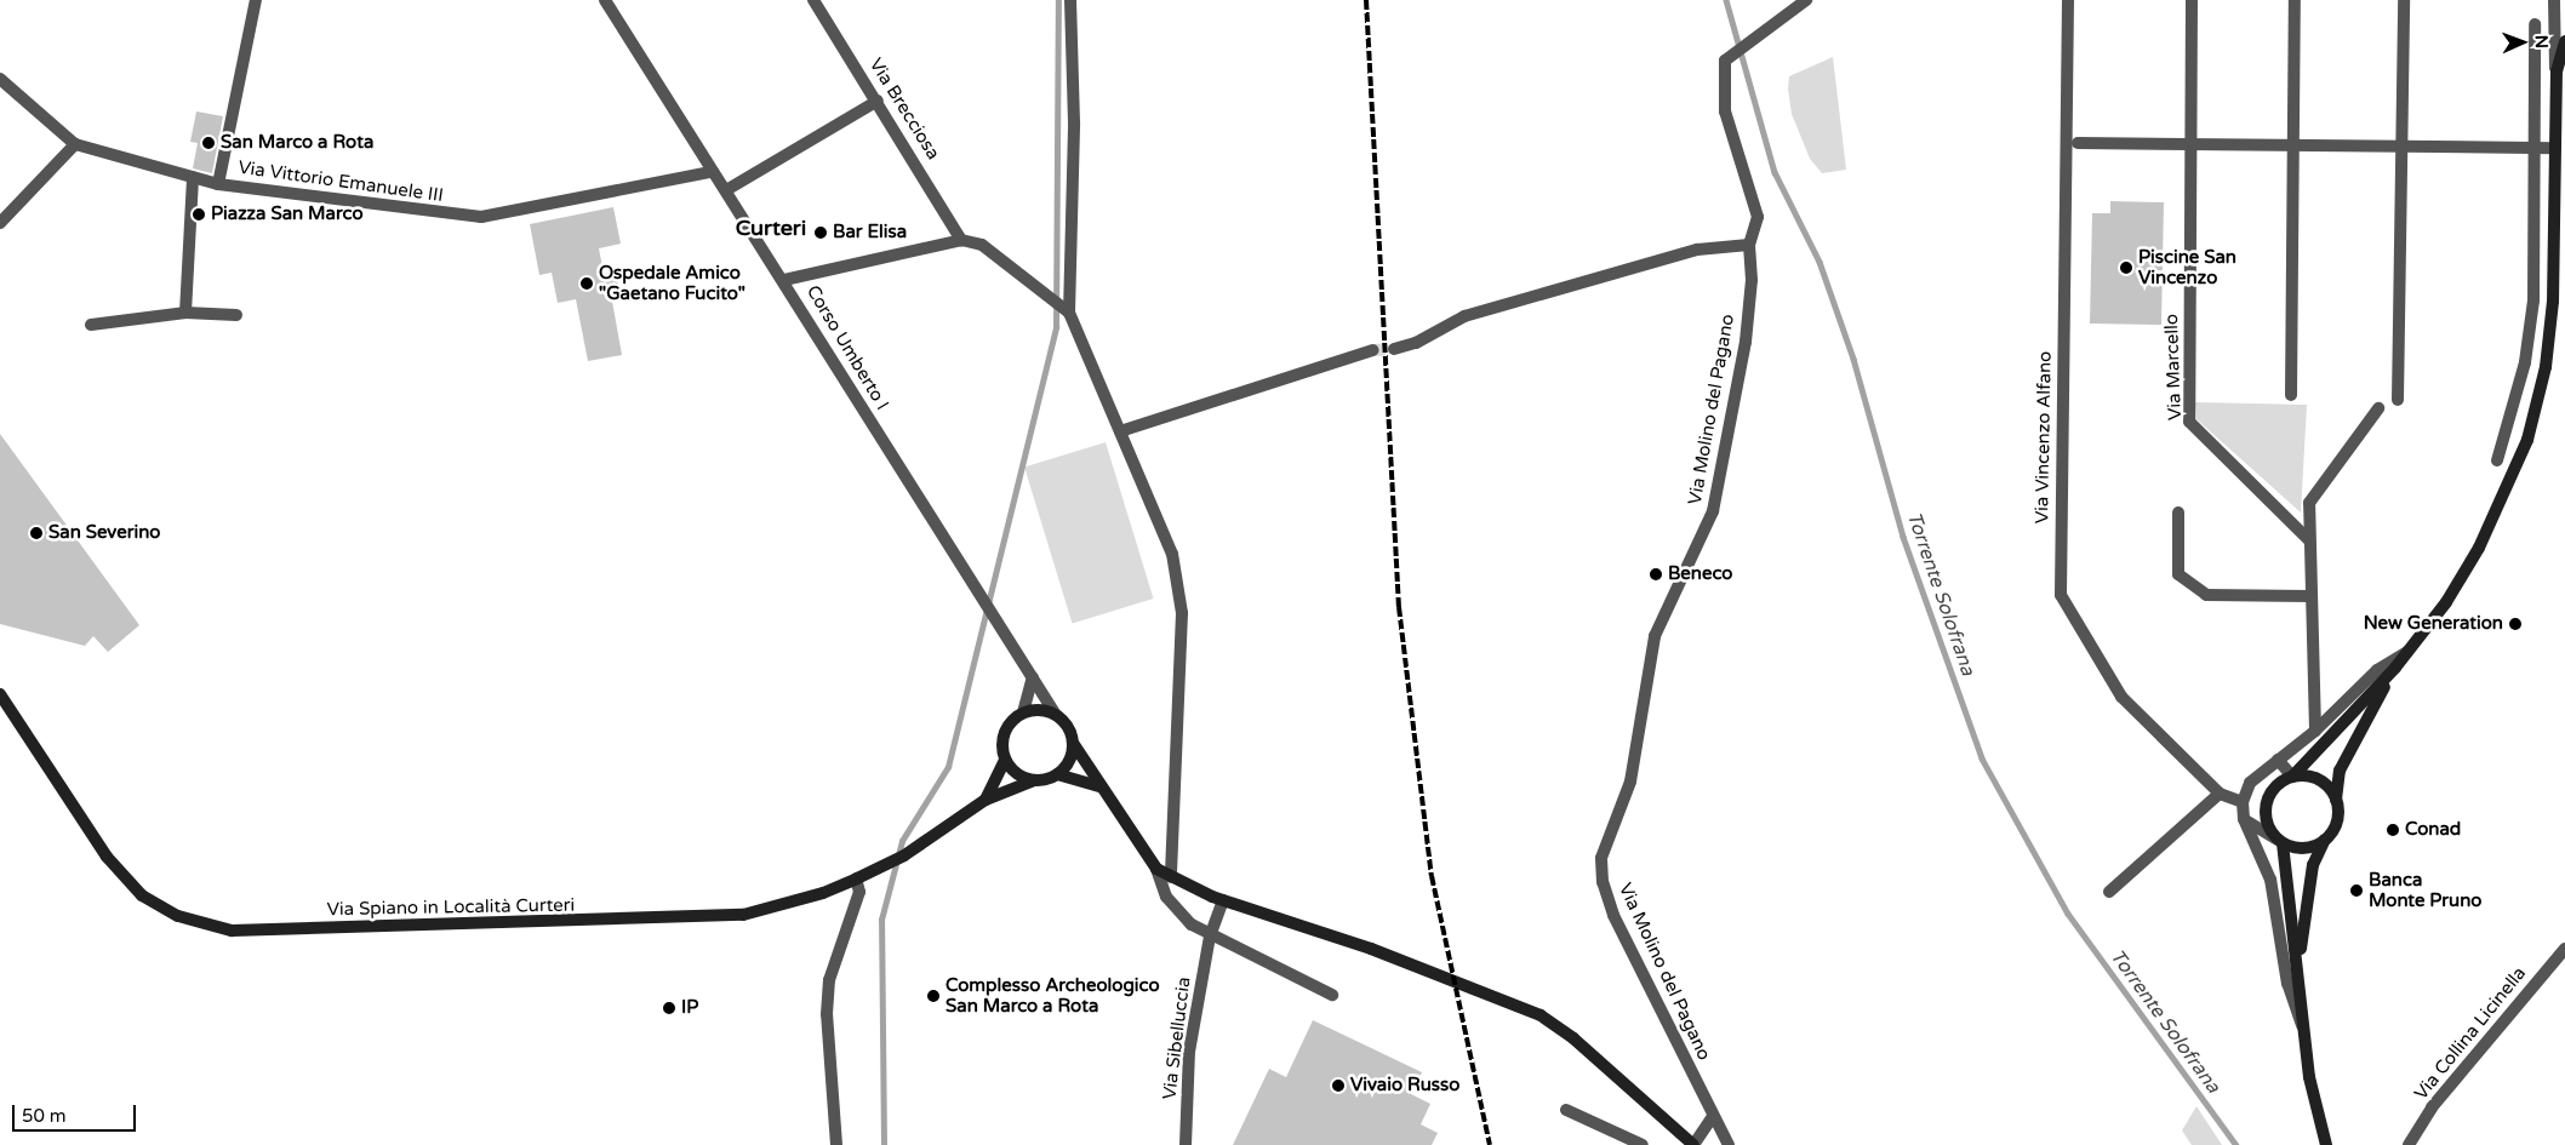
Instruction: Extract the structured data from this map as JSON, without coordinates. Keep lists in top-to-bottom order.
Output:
{
  "streets": {
    "main road": ["Via Spiano in Località Curteri"],
    "street": [
      "Via Brecciosa",
      "Via Vittorio Emanuele III",
      "Corso Umberto I",
      "Via Marcello",
      "Via Molino del Pagano",
      "Via Vincenzo Alfano",
      "Via Collina Licinella",
      "Via Sibelluccia"
    ]
  },
  "crossings": [
    ["Via Vittorio Emanuele III", "Corso Umberto I"],
    ["Corso Umberto I", "Via Spiano in Località Curteri"]
  ],
  "districts": ["Curteri"],
  "water": ["Torrente Solofrana"],
  "places": [
    "San Marco a Rota",
    "Piazza San Marco",
    "Bar Elisa",
    "Piscine San Vincenzo",
    "Ospedale Amico \"Gaetano Fucito\"",
    "San Severino",
    "Beneco",
    "New Generation",
    "Conad",
    "Banca Monte Pruno",
    "Complesso Archeologico San Marco a Rota",
    "IP",
    "Vivaio Russo"
  ],
  "scale_bar": "50 m",
  "north": "right"
}
